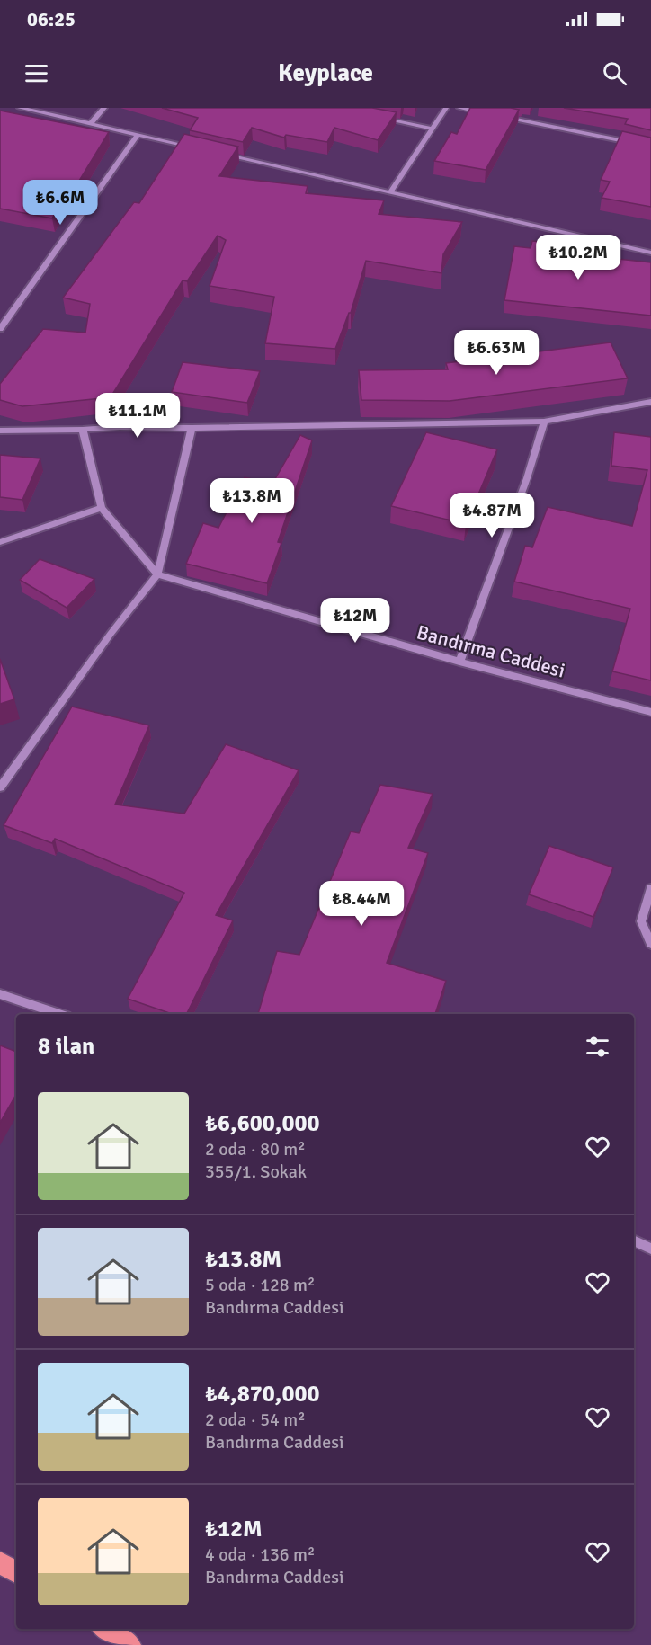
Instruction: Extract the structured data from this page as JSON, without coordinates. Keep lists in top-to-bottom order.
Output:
{
  "streets": {
    "street": ["Bandırma Caddesi"]
  },
  "page": {
    "status": "06:25",
    "header": "Keyplace",
    "price": [
      "₺6.6M",
      "₺10.2M",
      "₺6.63M",
      "₺11.1M",
      "₺13.8M",
      "₺4.87M",
      "₺12M",
      "₺8.44M"
    ],
    "heading": "8 ilan",
    "list": [
      {
        "name": "₺6,600,000",
        "note": "2 oda · 80 m² · 355/1. Sokak"
      },
      {
        "name": "₺13.8M",
        "note": "5 oda · 128 m² · Bandırma Caddesi"
      },
      {
        "name": "₺4,870,000",
        "note": "2 oda · 54 m² · Bandırma Caddesi"
      },
      {
        "name": "₺12M",
        "note": "4 oda · 136 m² · Bandırma Caddesi"
      }
    ]
  }
}
